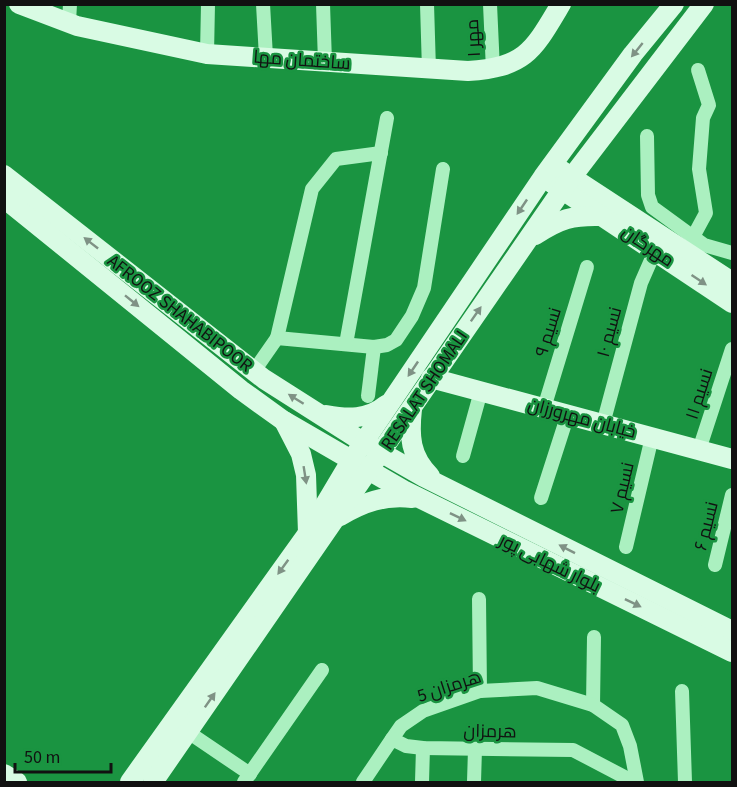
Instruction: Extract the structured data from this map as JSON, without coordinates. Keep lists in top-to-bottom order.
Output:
{
  "streets": {
    "main road": [
      "ساختمان مها",
      "مهرگان",
      "AFROOZ SHAHABIPOOR",
      "RESALAT SHOMALI",
      "خیابان مهرورزان",
      "بلوار شهابی پور"
    ],
    "street": [
      "مهر ۱",
      "نسیم ۹",
      "نسیم ۱۰",
      "نسیم ۱۱",
      "نسیم ۷",
      "نسیم ۶",
      "هرمزان 5",
      "هرمزان"
    ]
  },
  "crossings": [
    ["مهر ۱", "ساختمان مها"],
    ["مهرگان", "نسیم ۱۰"],
    ["مهرگان", "RESALAT SHOMALI"],
    ["AFROOZ SHAHABIPOOR", "RESALAT SHOMALI"],
    ["AFROOZ SHAHABIPOOR", "بلوار شهابی پور"],
    ["نسیم ۹", "خیابان مهرورزان"],
    ["نسیم ۱۰", "خیابان مهرورزان"],
    ["RESALAT SHOMALI", "خیابان مهرورزان"],
    ["RESALAT SHOMALI", "بلوار شهابی پور"],
    ["نسیم ۱۱", "خیابان مهرورزان"],
    ["خیابان مهرورزان", "نسیم ۷"],
    ["هرمزان 5", "هرمزان"]
  ],
  "scale_bar": "50 m"
}
